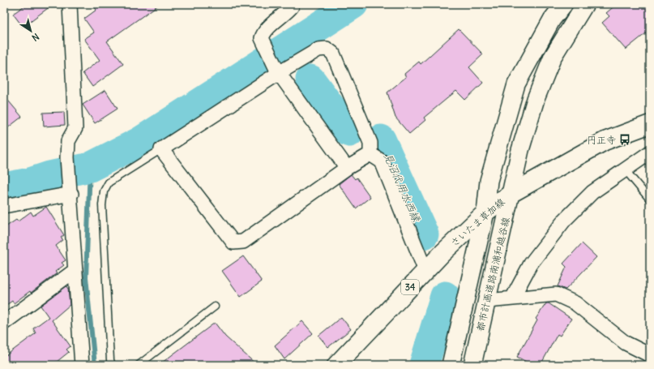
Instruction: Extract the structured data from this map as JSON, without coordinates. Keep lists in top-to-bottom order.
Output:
{
  "streets": {
    "main road": ["さいたま草加線", "34"],
    "street": ["都市計画道路南浦和越谷線"]
  },
  "crossings": [
    ["さいたま草加線", "都市計画道路南浦和越谷線"]
  ],
  "water": ["見沼代用水西縁"],
  "places": {
    "bus stop": ["円正寺"]
  },
  "north": "bottom right"
}
